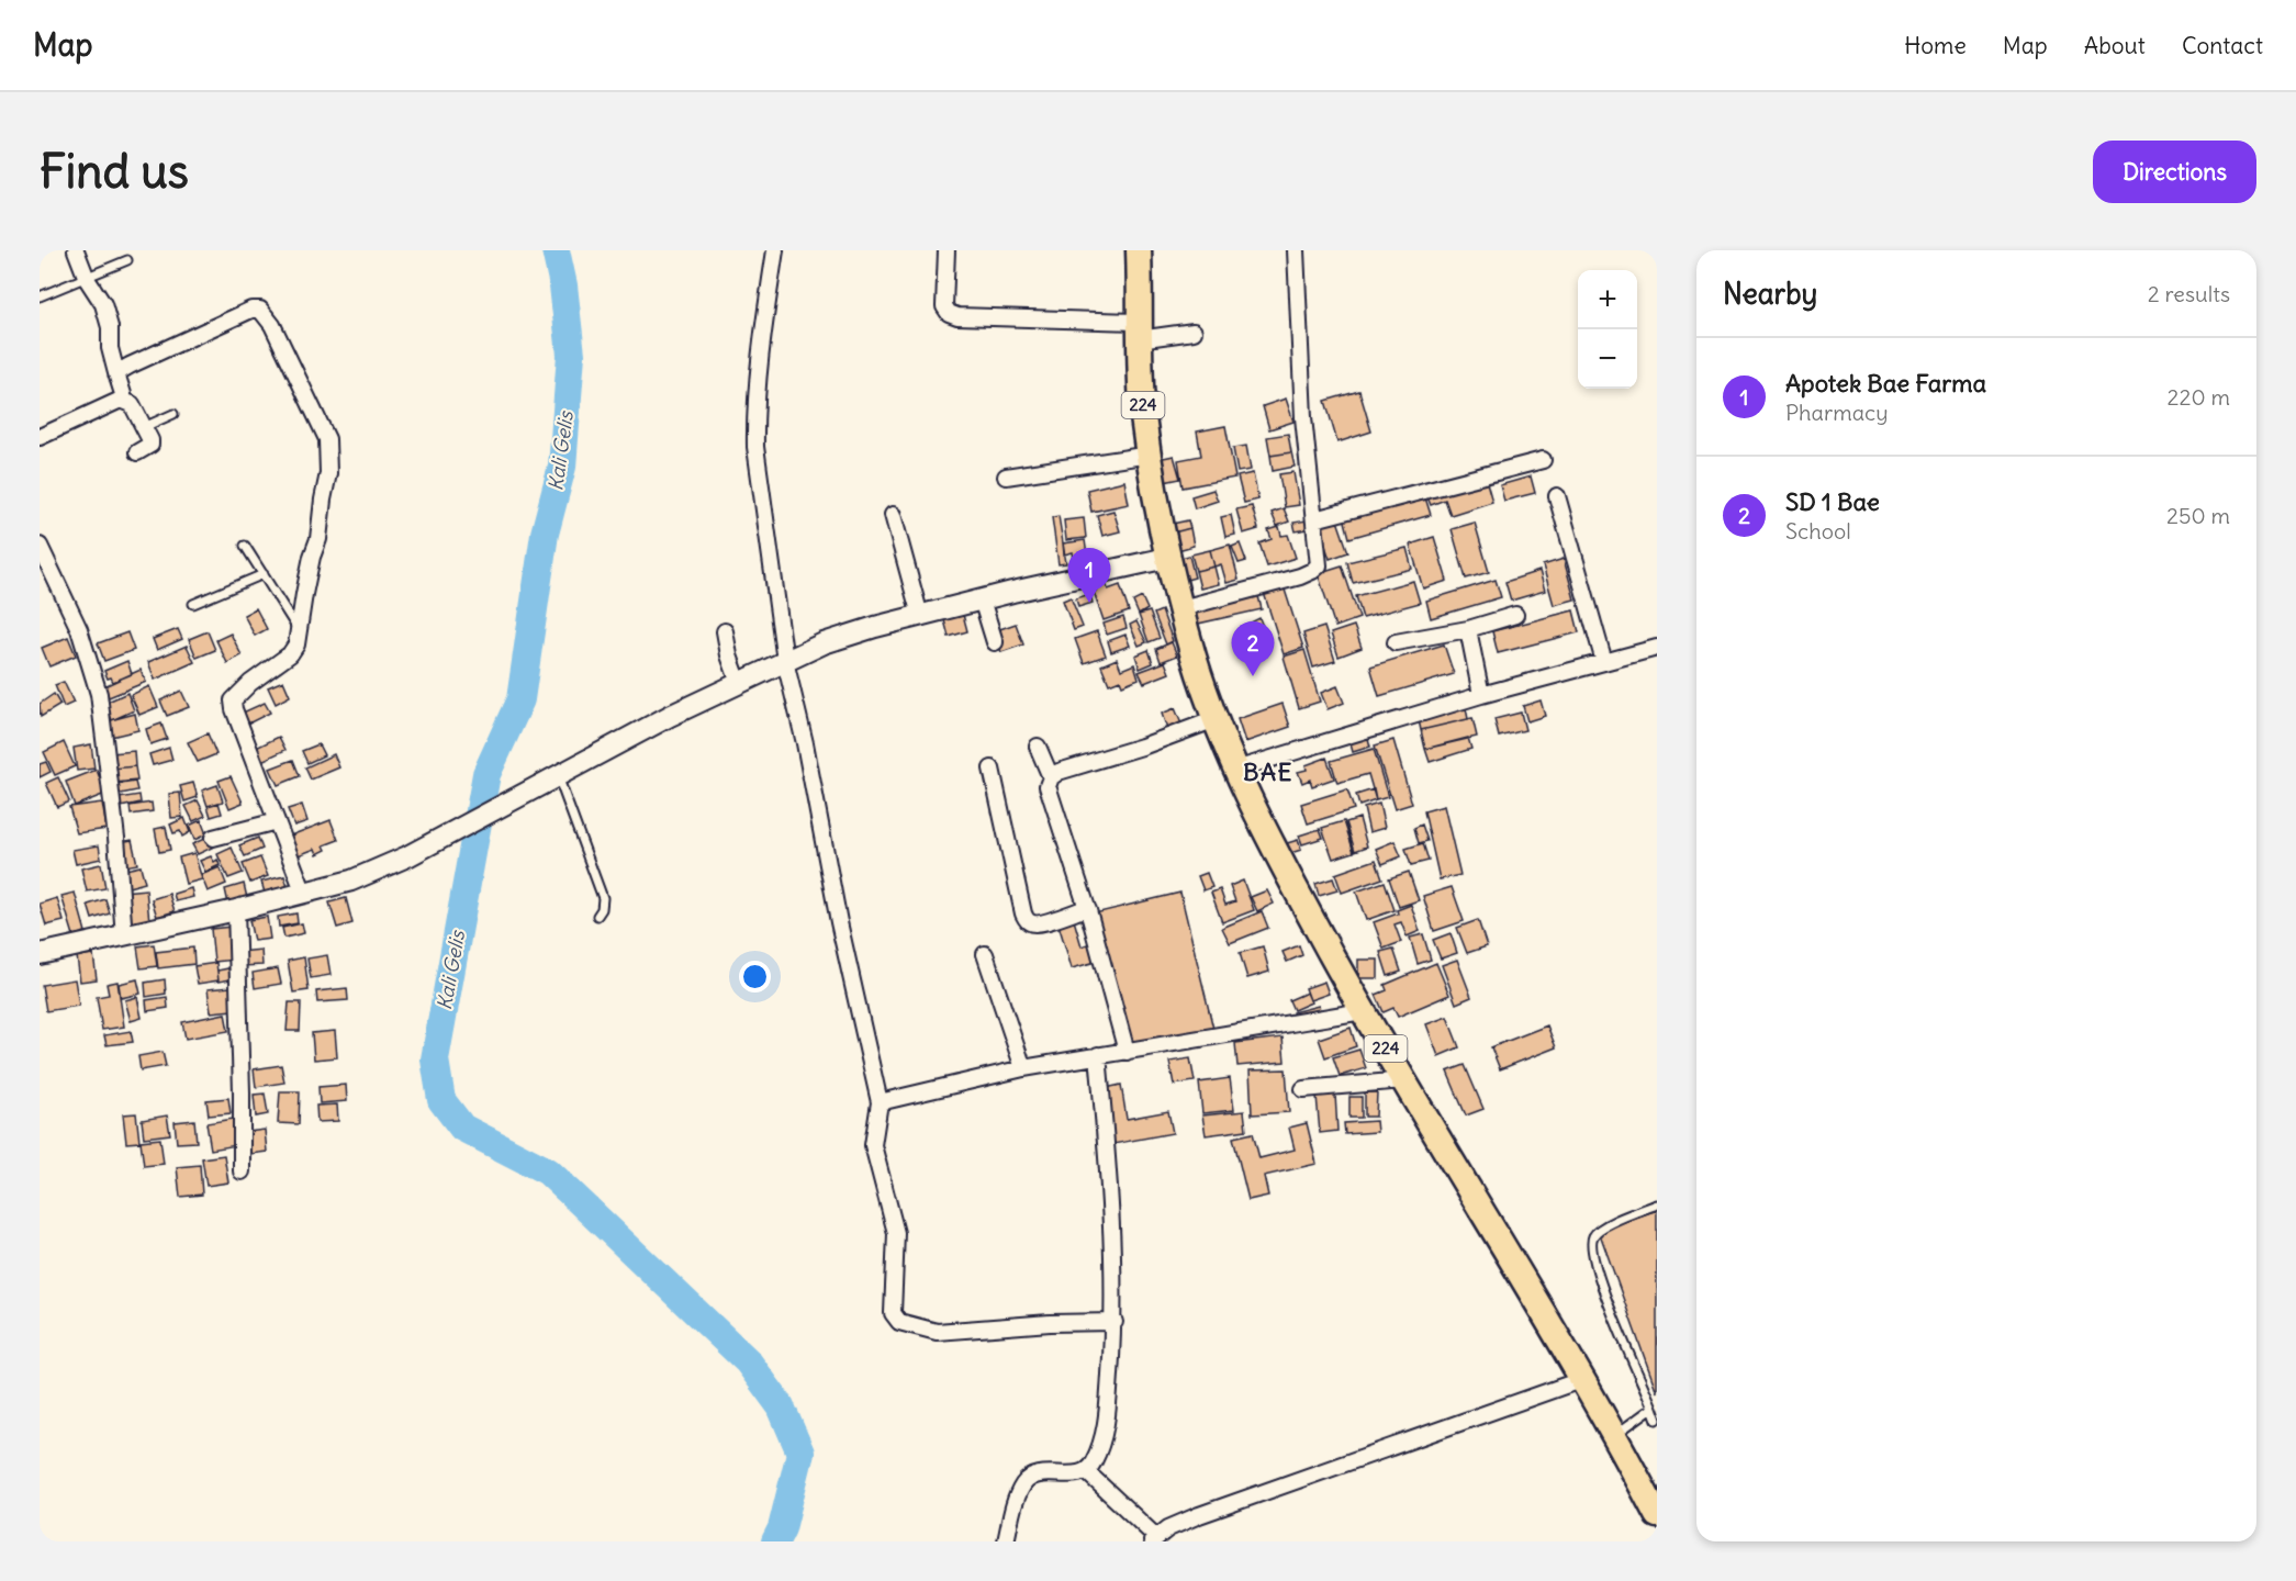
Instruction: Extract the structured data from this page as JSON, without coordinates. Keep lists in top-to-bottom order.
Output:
{
  "streets": {
    "main road": ["224"]
  },
  "districts": ["BAE"],
  "water": ["Kali Gelis"],
  "page": {
    "header": "Map",
    "nav": [
      "Home",
      "Map",
      "About",
      "Contact"
    ],
    "buttons": "Directions",
    "title": "Find us",
    "heading": ["Nearby", "2 results"],
    "map_buttons": ["+", "−"],
    "list": [
      {
        "mark": "1",
        "name": "Apotek Bae Farma",
        "note": "Pharmacy",
        "value": "220 m"
      },
      {
        "mark": "2",
        "name": "SD 1 Bae",
        "note": "School",
        "value": "250 m"
      }
    ],
    "pins": ["1", "2"]
  }
}
